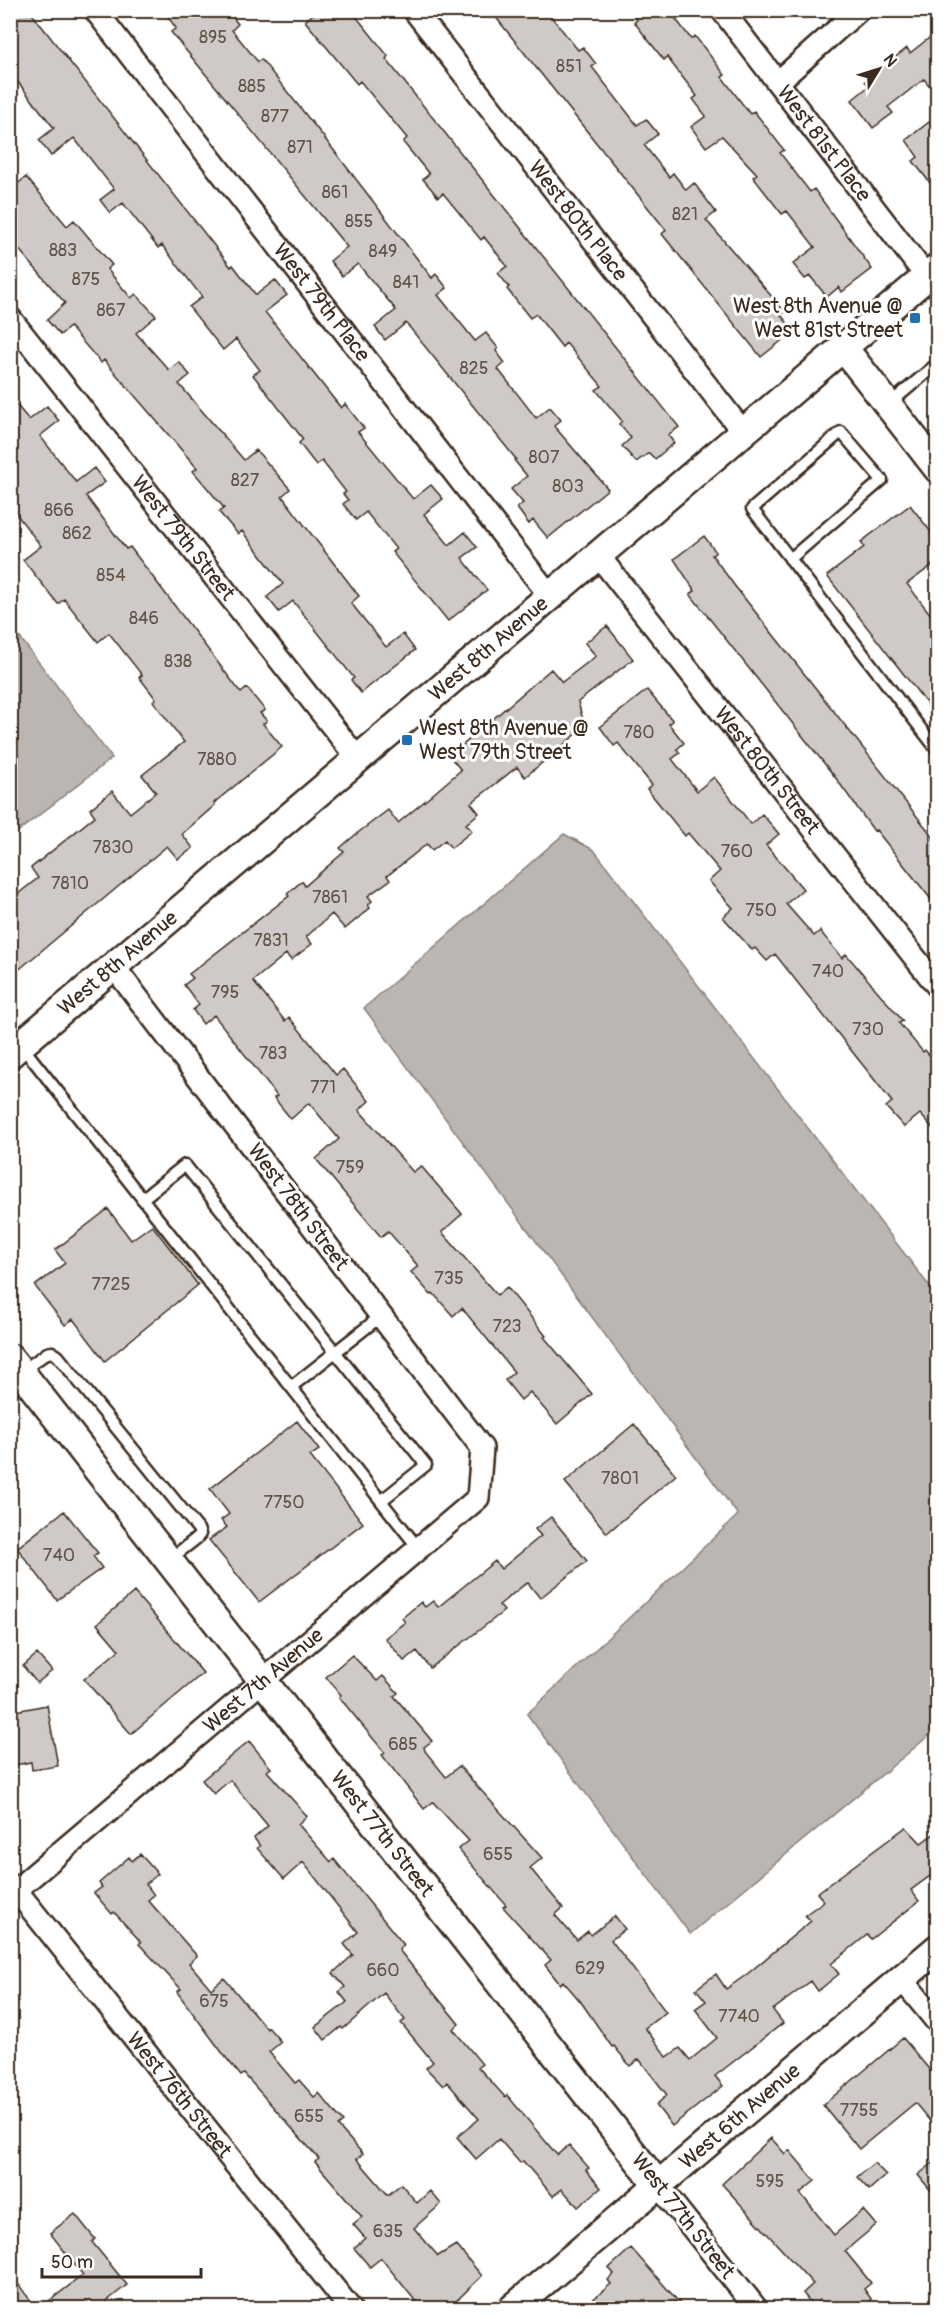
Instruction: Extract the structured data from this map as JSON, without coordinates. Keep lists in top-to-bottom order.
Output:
{
  "streets": {
    "street": [
      "West 81st Place",
      "West 80th Place",
      "West 79th Place",
      "West 79th Street",
      "West 8th Avenue",
      "West 80th Street",
      "West 78th Street",
      "West 7th Avenue",
      "West 77th Street",
      "West 76th Street",
      "West 6th Avenue"
    ]
  },
  "crossings": [
    ["West 81st Place", "West 8th Avenue"],
    ["West 80th Place", "West 8th Avenue"],
    ["West 79th Place", "West 8th Avenue"],
    ["West 79th Street", "West 8th Avenue"],
    ["West 8th Avenue", "West 80th Street"],
    ["West 8th Avenue", "West 78th Street"],
    ["West 78th Street", "West 7th Avenue"],
    ["West 7th Avenue", "West 77th Street"],
    ["West 7th Avenue", "West 76th Street"],
    ["West 77th Street", "West 6th Avenue"]
  ],
  "places": {
    "transit": ["West 8th Avenue @ West 81st Street", "West 8th Avenue @ West 79th Street"]
  },
  "house_numbers": [
    "895",
    "851",
    "885",
    "877",
    "871",
    "861",
    "821",
    "855",
    "883",
    "849",
    "875",
    "841",
    "867",
    "825",
    "807",
    "827",
    "803",
    "866",
    "862",
    "854",
    "846",
    "838",
    "780",
    "7880",
    "7830",
    "760",
    "7810",
    "7861",
    "750",
    "7831",
    "740",
    "795",
    "730",
    "783",
    "771",
    "759",
    "735",
    "7725",
    "723",
    "7801",
    "7750",
    "740",
    "685",
    "655",
    "629",
    "660",
    "675",
    "7740",
    "7755",
    "655",
    "595",
    "635"
  ],
  "scale_bar": "50 m",
  "north": "top right"
}
